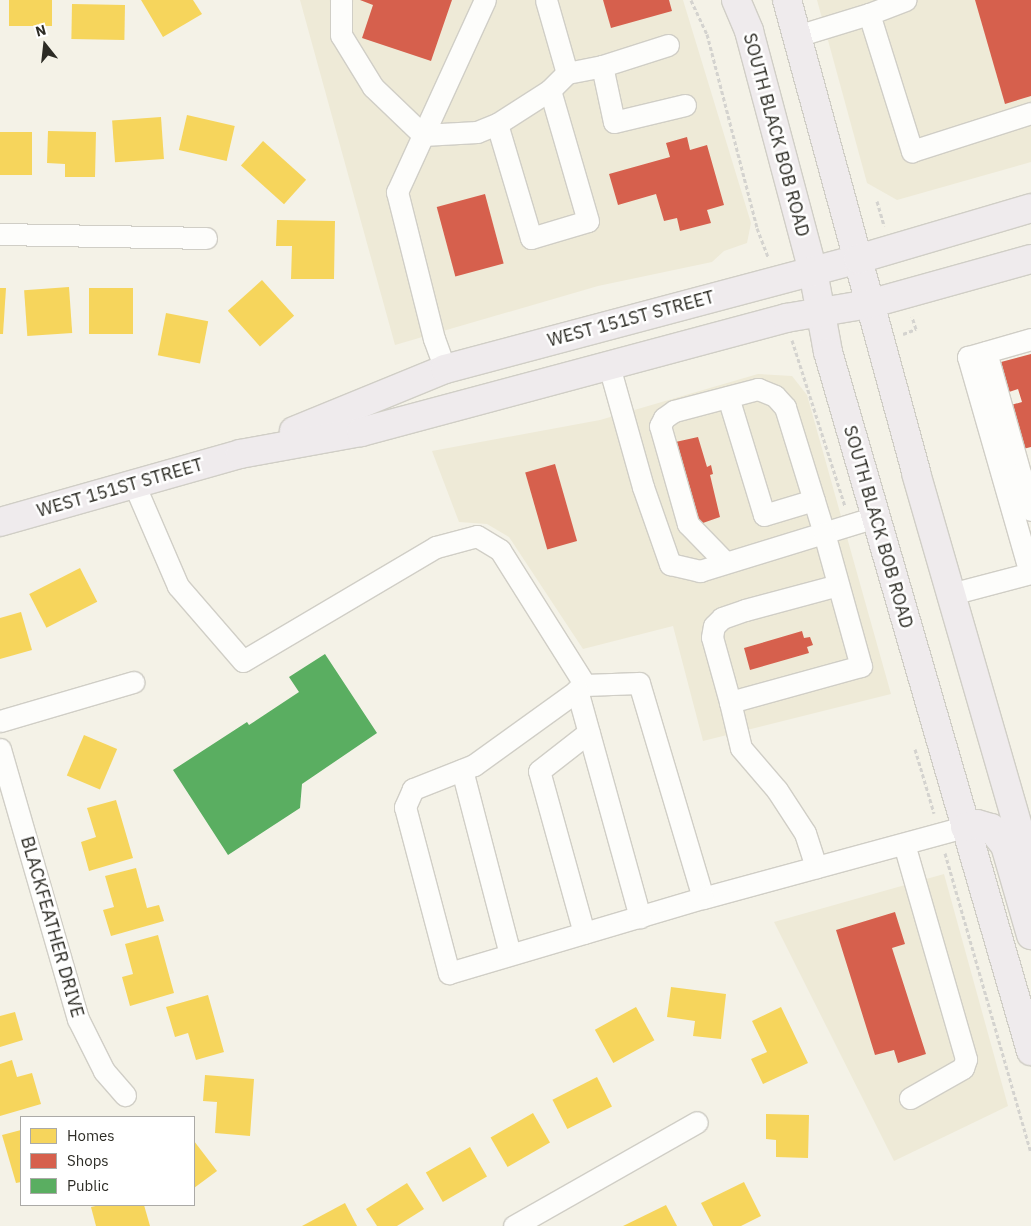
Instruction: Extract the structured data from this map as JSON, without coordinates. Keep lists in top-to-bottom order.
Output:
{
  "streets": {
    "main road": ["SOUTH BLACK BOB ROAD", "WEST 151ST STREET"],
    "street": ["BLACKFEATHER DRIVE"]
  },
  "crossings": [
    ["SOUTH BLACK BOB ROAD", "WEST 151ST STREET"]
  ],
  "legend": ["Homes", "Shops", "Public"],
  "north": "top"
}
